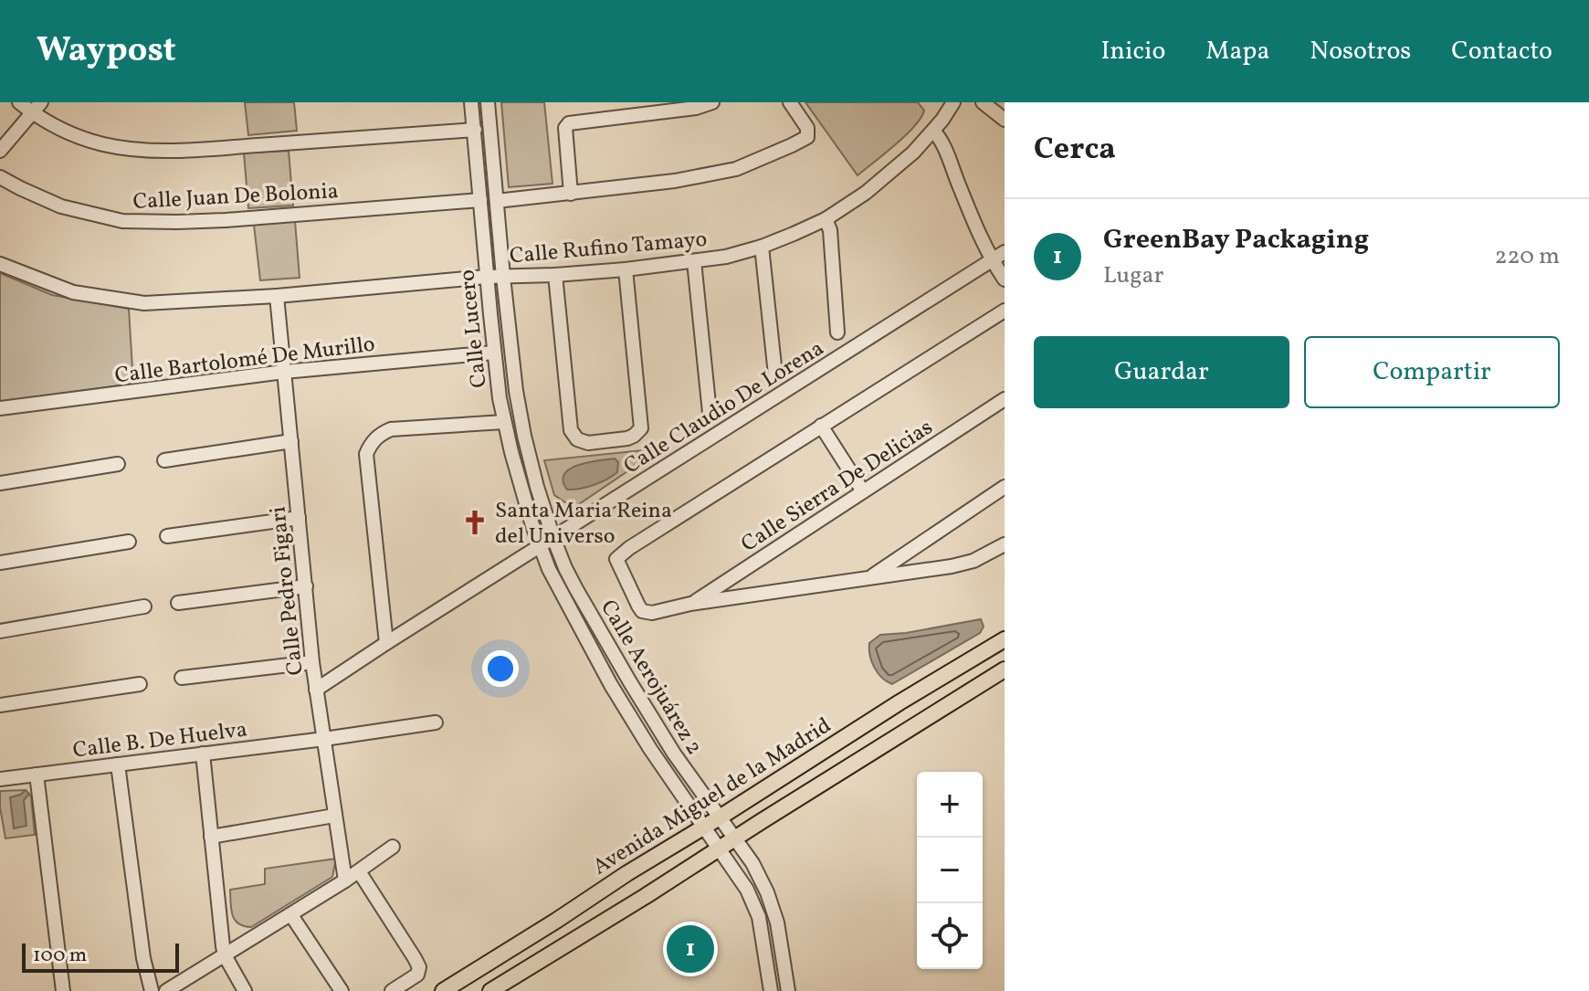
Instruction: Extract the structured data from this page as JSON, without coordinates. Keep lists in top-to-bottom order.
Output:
{
  "streets": {
    "main road": ["Avenida Miguel de la Madrid"],
    "street": [
      "Calle Juan De Bolonia",
      "Calle Rufino Tamayo",
      "Calle Lucero",
      "Calle Bartolomé De Murillo",
      "Calle Claudio De Lorena",
      "Calle Sierra De Delicias",
      "Calle Pedro Figari",
      "Calle Aerojuárez 2",
      "Calle B. De Huelva"
    ]
  },
  "crossings": [
    ["Calle Juan De Bolonia", "Calle Lucero"],
    ["Calle Rufino Tamayo", "Calle Lucero"],
    ["Calle Rufino Tamayo", "Calle Pedro Figari"],
    ["Calle Lucero", "Calle Bartolomé De Murillo"],
    ["Calle Lucero", "Calle Claudio De Lorena"],
    ["Calle Lucero", "Calle Aerojuárez 2"],
    ["Calle Bartolomé De Murillo", "Calle Pedro Figari"],
    ["Calle Claudio De Lorena", "Calle Pedro Figari"],
    ["Calle Claudio De Lorena", "Calle Aerojuárez 2"],
    ["Calle Pedro Figari", "Calle B. De Huelva"],
    ["Calle Aerojuárez 2", "Avenida Miguel de la Madrid"]
  ],
  "places": {
    "church": ["Santa Maria Reina del Universo"]
  },
  "scale_bar": "100 m",
  "page": {
    "header": "Waypost",
    "nav": [
      "Inicio",
      "Mapa",
      "Nosotros",
      "Contacto"
    ],
    "heading": "Cerca",
    "list": [
      {
        "mark": "1",
        "name": "GreenBay Packaging",
        "note": "Lugar",
        "value": "220 m"
      }
    ],
    "buttons": ["Guardar", "Compartir"],
    "map_buttons": ["+", "−"],
    "pins": "1",
    "scale": "100 m"
  }
}
